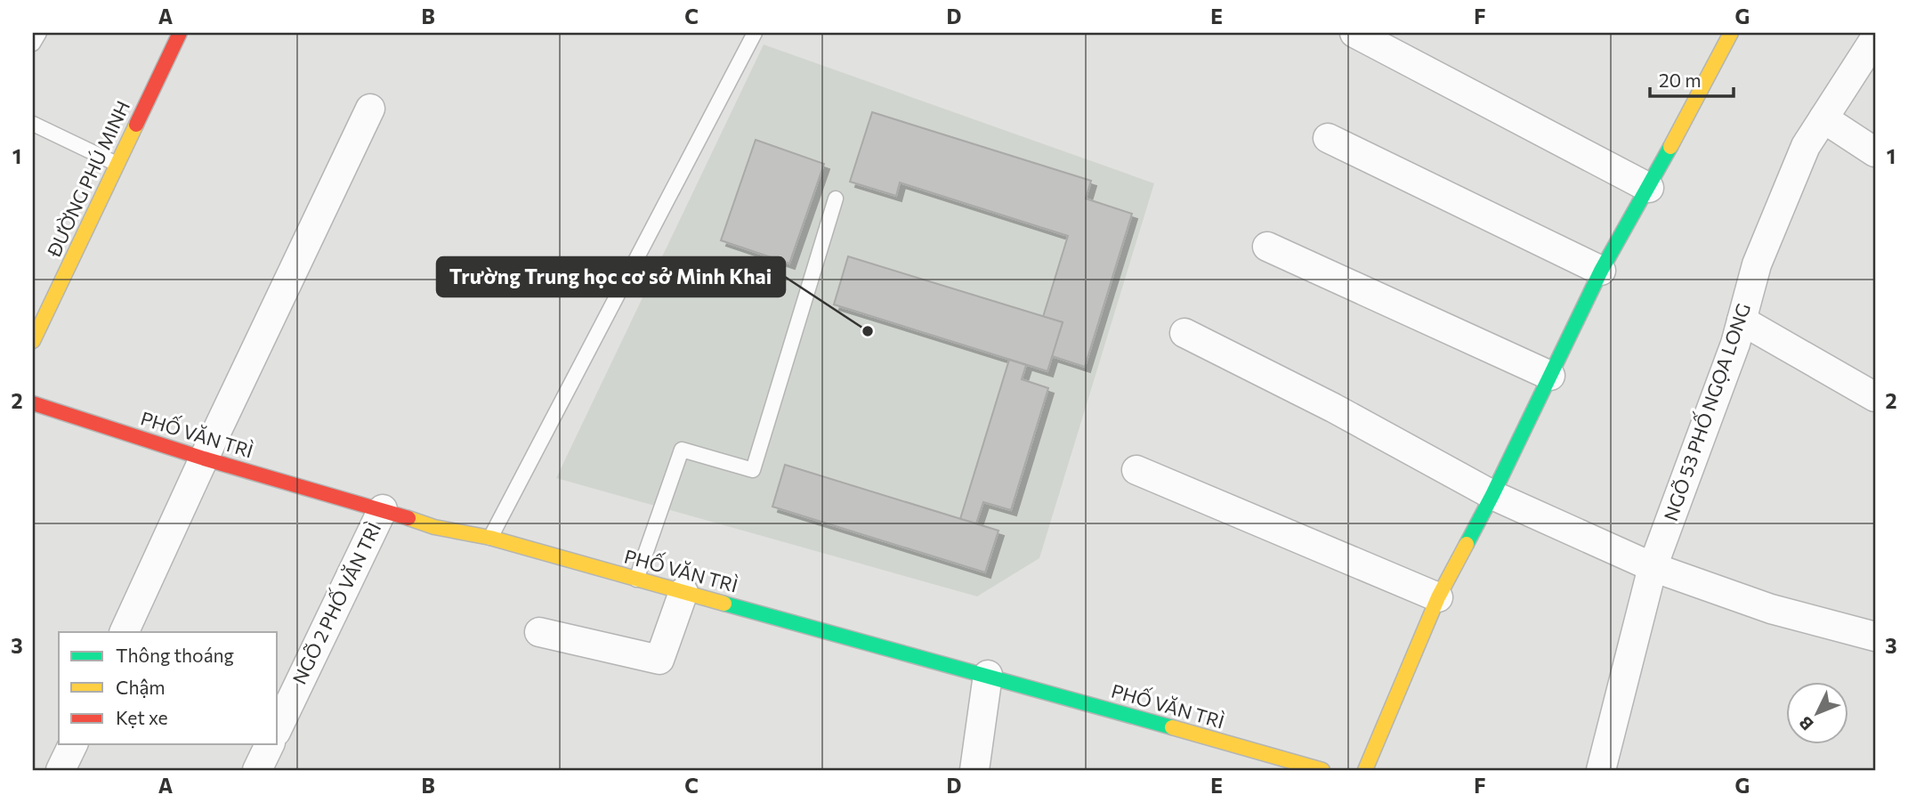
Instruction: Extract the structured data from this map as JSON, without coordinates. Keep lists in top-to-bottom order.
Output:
{
  "streets": {
    "street": [
      "ĐƯỜNG PHÚ MINH",
      "NGÕ 53 PHỐ NGỌA LONG",
      "PHỐ VĂN TRÌ",
      "NGÕ 2 PHỐ VĂN TRÌ"
    ]
  },
  "crossings": [
    ["PHỐ VĂN TRÌ", "NGÕ 2 PHỐ VĂN TRÌ"]
  ],
  "places": ["Trường Trung học cơ sở Minh Khai"],
  "legend": ["Thông thoáng", "Chậm", "Kẹt xe"],
  "scale_bar": "20 m",
  "north": "bottom left",
  "grid": {
    "columns": [
      "A",
      "B",
      "C",
      "D",
      "E",
      "F",
      "G"
    ],
    "rows": ["1", "2", "3"]
  }
}
